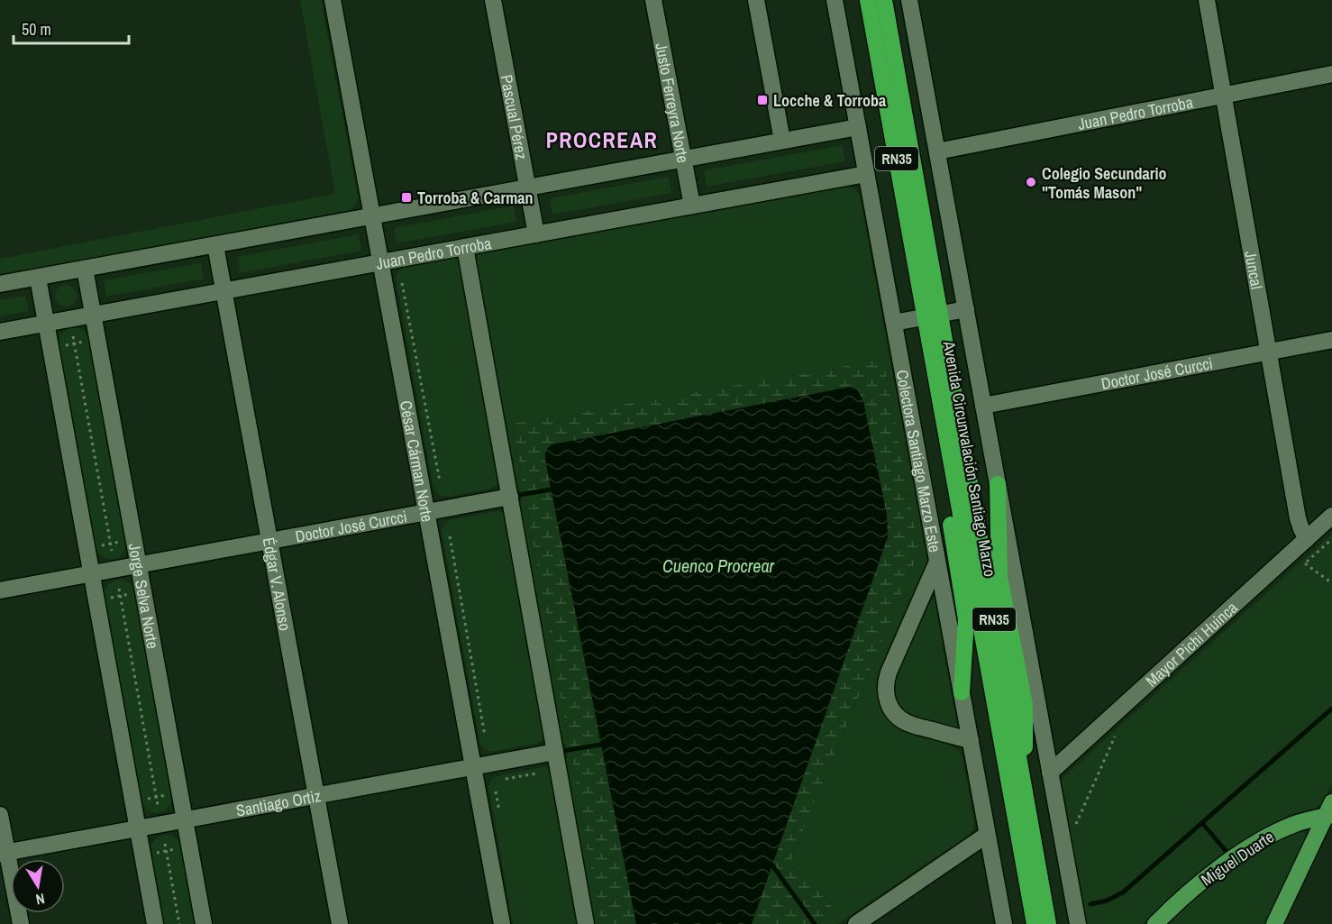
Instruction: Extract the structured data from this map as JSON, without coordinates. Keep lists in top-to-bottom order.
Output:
{
  "streets": {
    "highway": ["RN35", "Avenida Circunvalación Santiago Marzo"],
    "main road": ["Miguel Duarte"],
    "street": [
      "Justo Ferreyra Norte",
      "Juan Pedro Torroba",
      "Pascual Pérez",
      "Juncal",
      "Doctor José Curcci",
      "César Cárman Norte",
      "Colectora Santiago Marzo Este",
      "Édgar V. Alonso",
      "Jorge Selva Norte",
      "Mayor Pichi Huinca",
      "Santiago Ortiz"
    ]
  },
  "crossings": [
    ["Justo Ferreyra Norte", "Juan Pedro Torroba"],
    ["Juan Pedro Torroba", "Pascual Pérez"],
    ["Juan Pedro Torroba", "Juncal"],
    ["Juan Pedro Torroba", "César Cárman Norte"],
    ["Juan Pedro Torroba", "Colectora Santiago Marzo Este"],
    ["Juan Pedro Torroba", "Édgar V. Alonso"],
    ["Juan Pedro Torroba", "Jorge Selva Norte"],
    ["Juncal", "Doctor José Curcci"],
    ["Juncal", "Mayor Pichi Huinca"],
    ["Doctor José Curcci", "César Cárman Norte"],
    ["Doctor José Curcci", "Édgar V. Alonso"],
    ["Doctor José Curcci", "Jorge Selva Norte"],
    ["César Cárman Norte", "Santiago Ortiz"],
    ["Édgar V. Alonso", "Santiago Ortiz"],
    ["Jorge Selva Norte", "Santiago Ortiz"]
  ],
  "districts": ["PROCREAR"],
  "water": ["Cuenco Procrear"],
  "places": {
    "transit": ["Locche & Torroba", "Torroba & Carman"],
    "other": ["Colegio Secundario \"Tomás Mason\""]
  },
  "scale_bar": "50 m",
  "north": "bottom"
}
